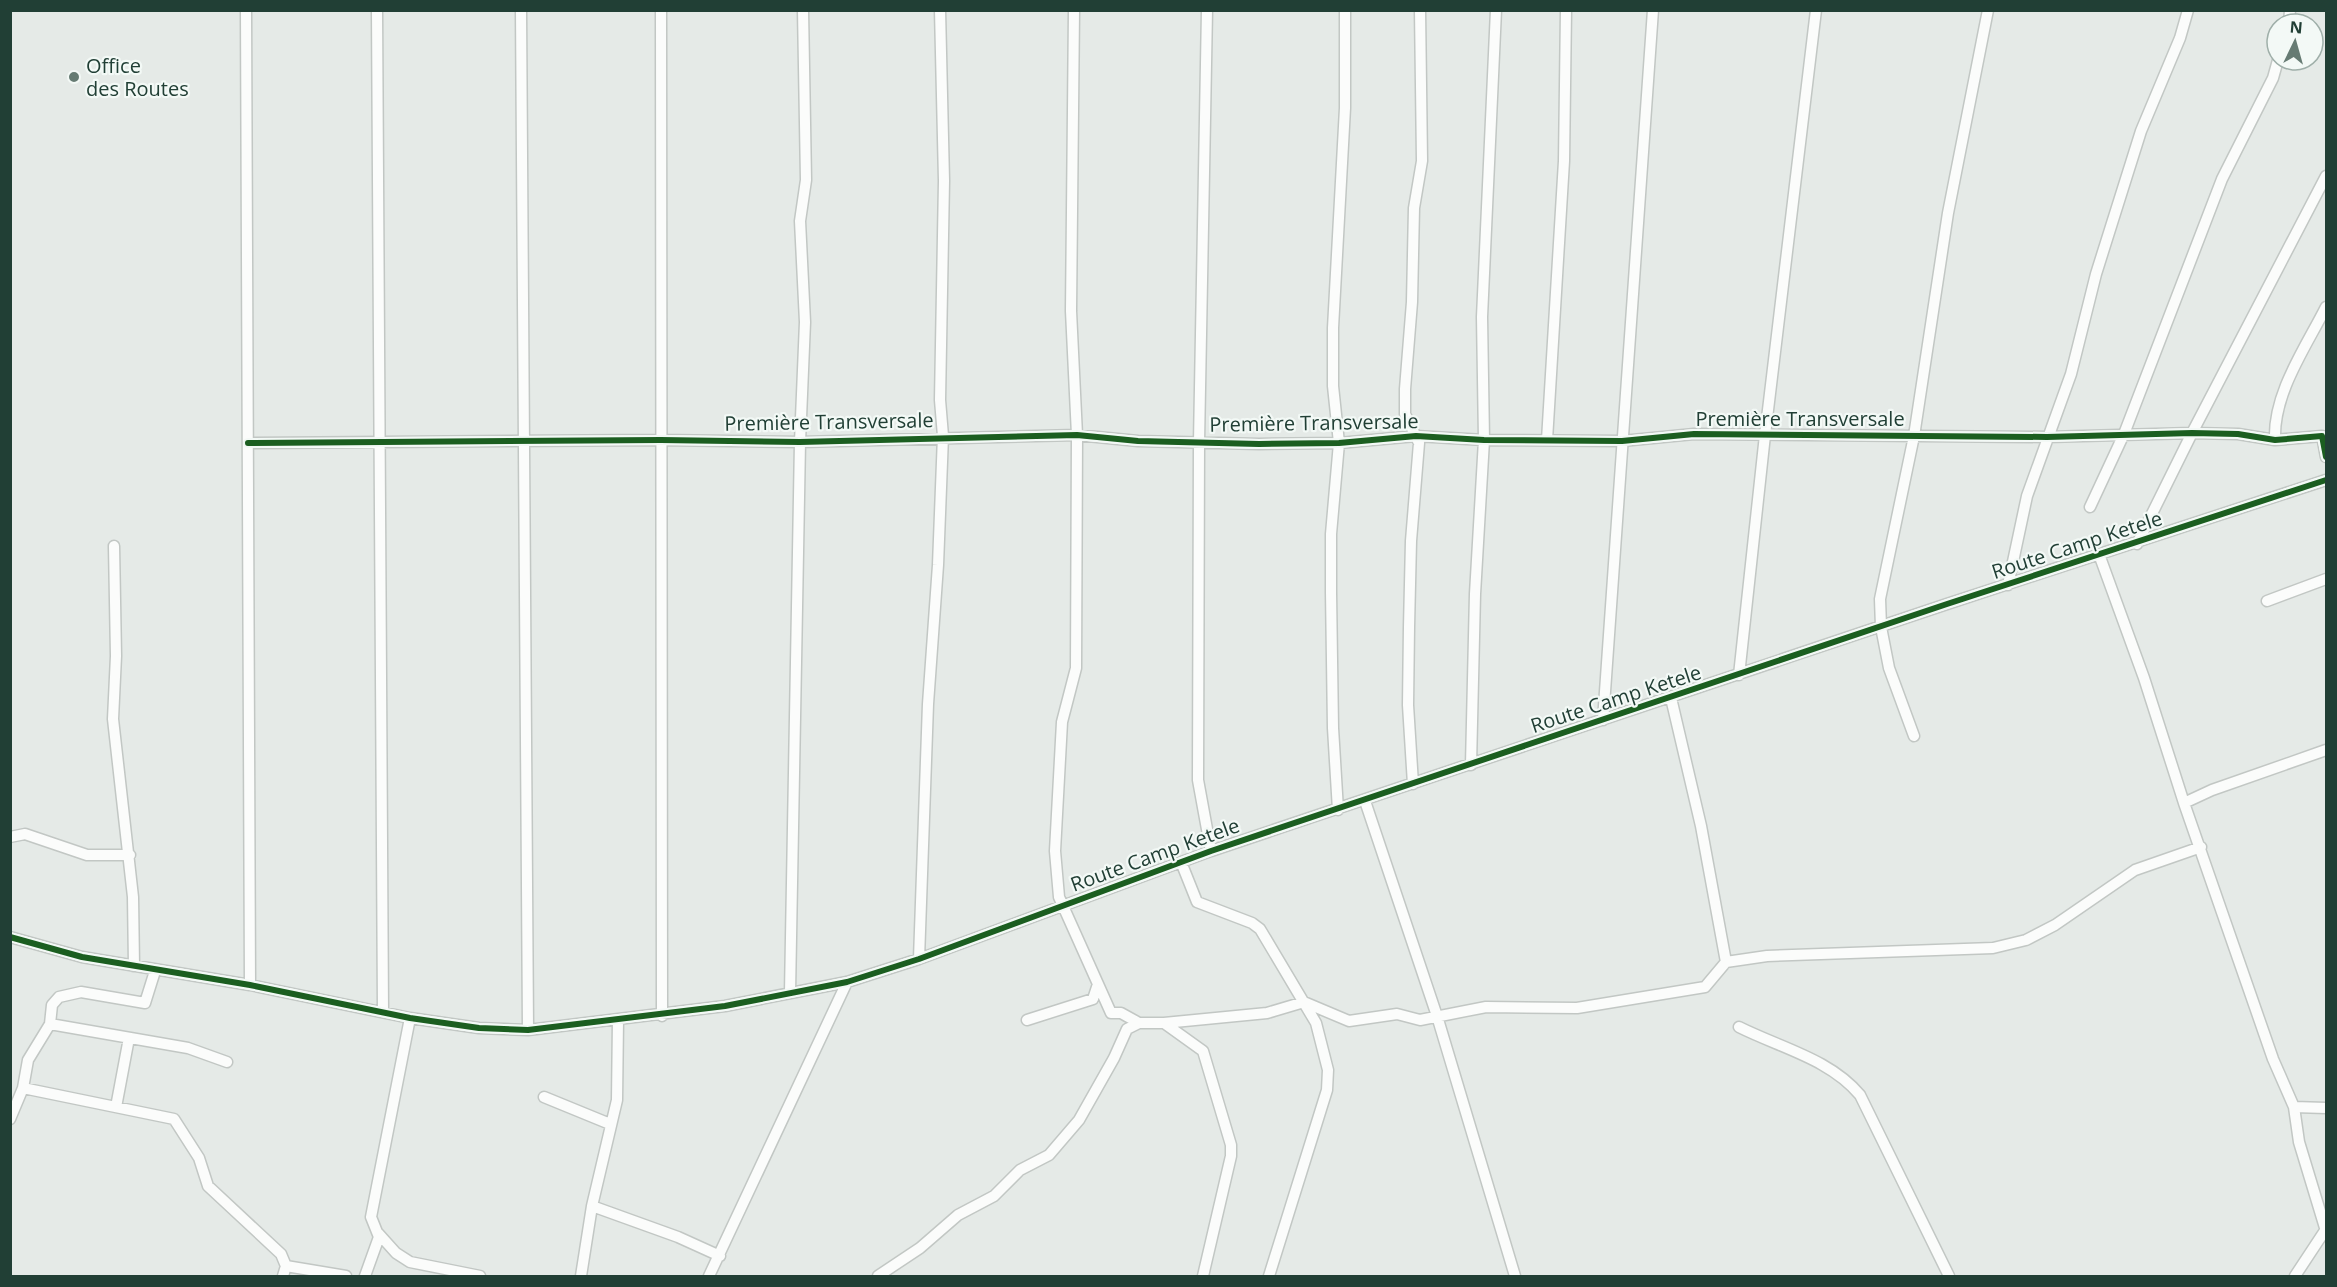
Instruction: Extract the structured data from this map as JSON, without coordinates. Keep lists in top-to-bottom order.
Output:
{
  "streets": {
    "street": ["Première Transversale", "Route Camp Ketele"]
  },
  "places": ["Office des Routes"],
  "north": "top"
}
